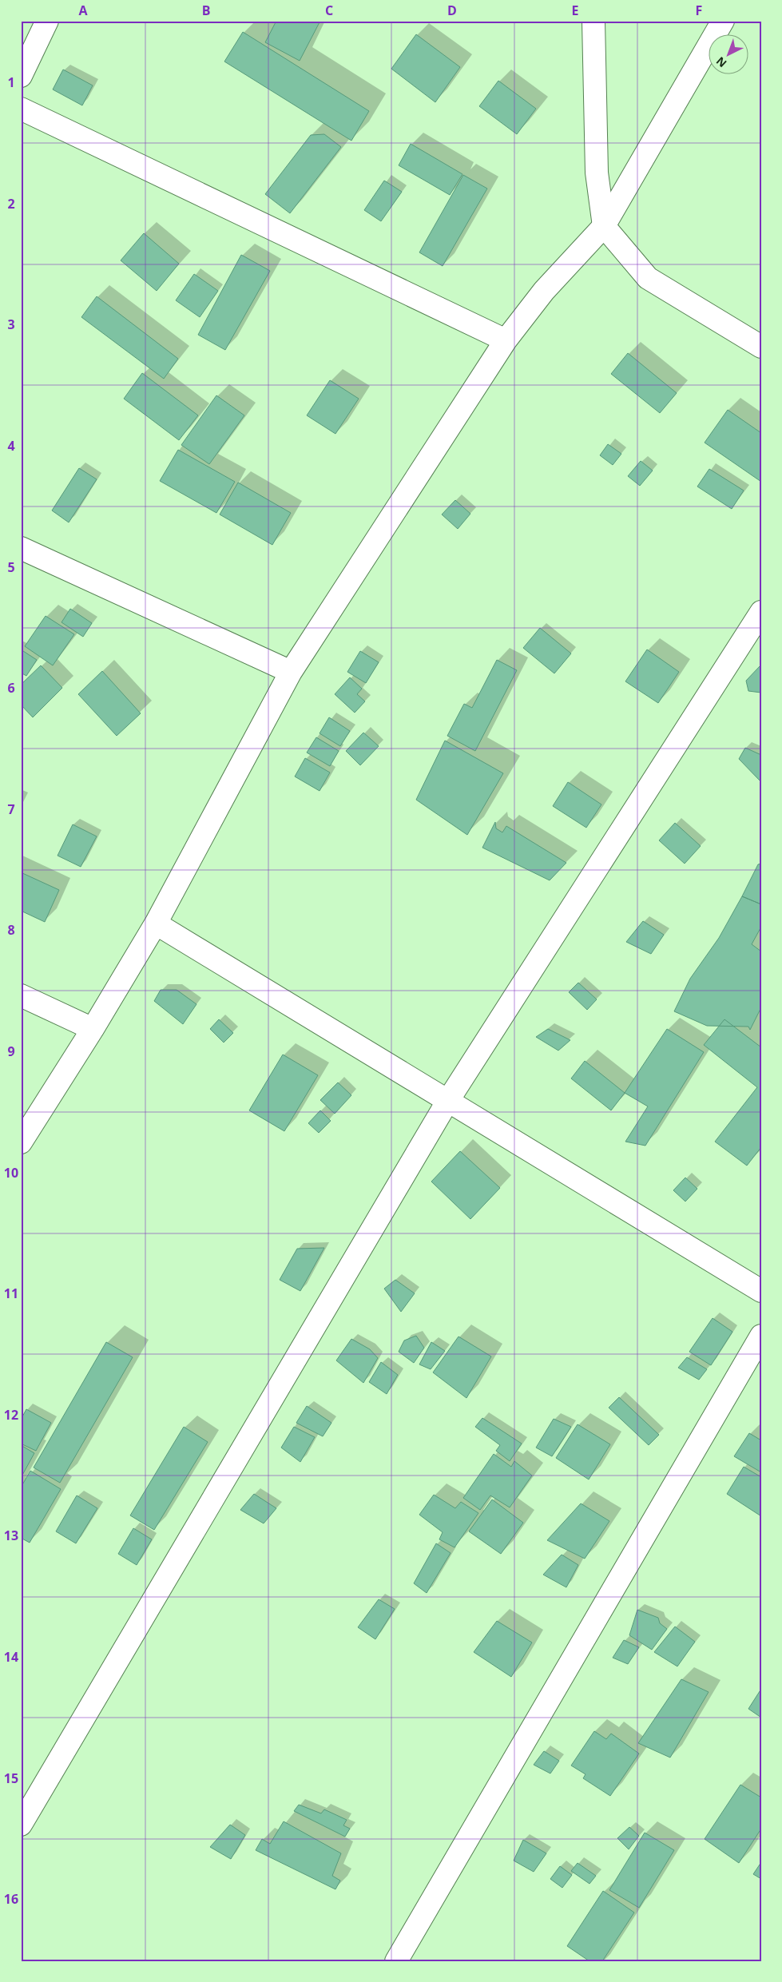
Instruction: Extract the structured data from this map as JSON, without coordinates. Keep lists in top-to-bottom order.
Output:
{
  "north": "bottom left",
  "grid": {
    "columns": [
      "A",
      "B",
      "C",
      "D",
      "E",
      "F"
    ],
    "rows": [
      "1",
      "2",
      "3",
      "4",
      "5",
      "6",
      "7",
      "8",
      "9",
      "10",
      "11",
      "12",
      "13",
      "14",
      "15",
      "16"
    ]
  }
}
